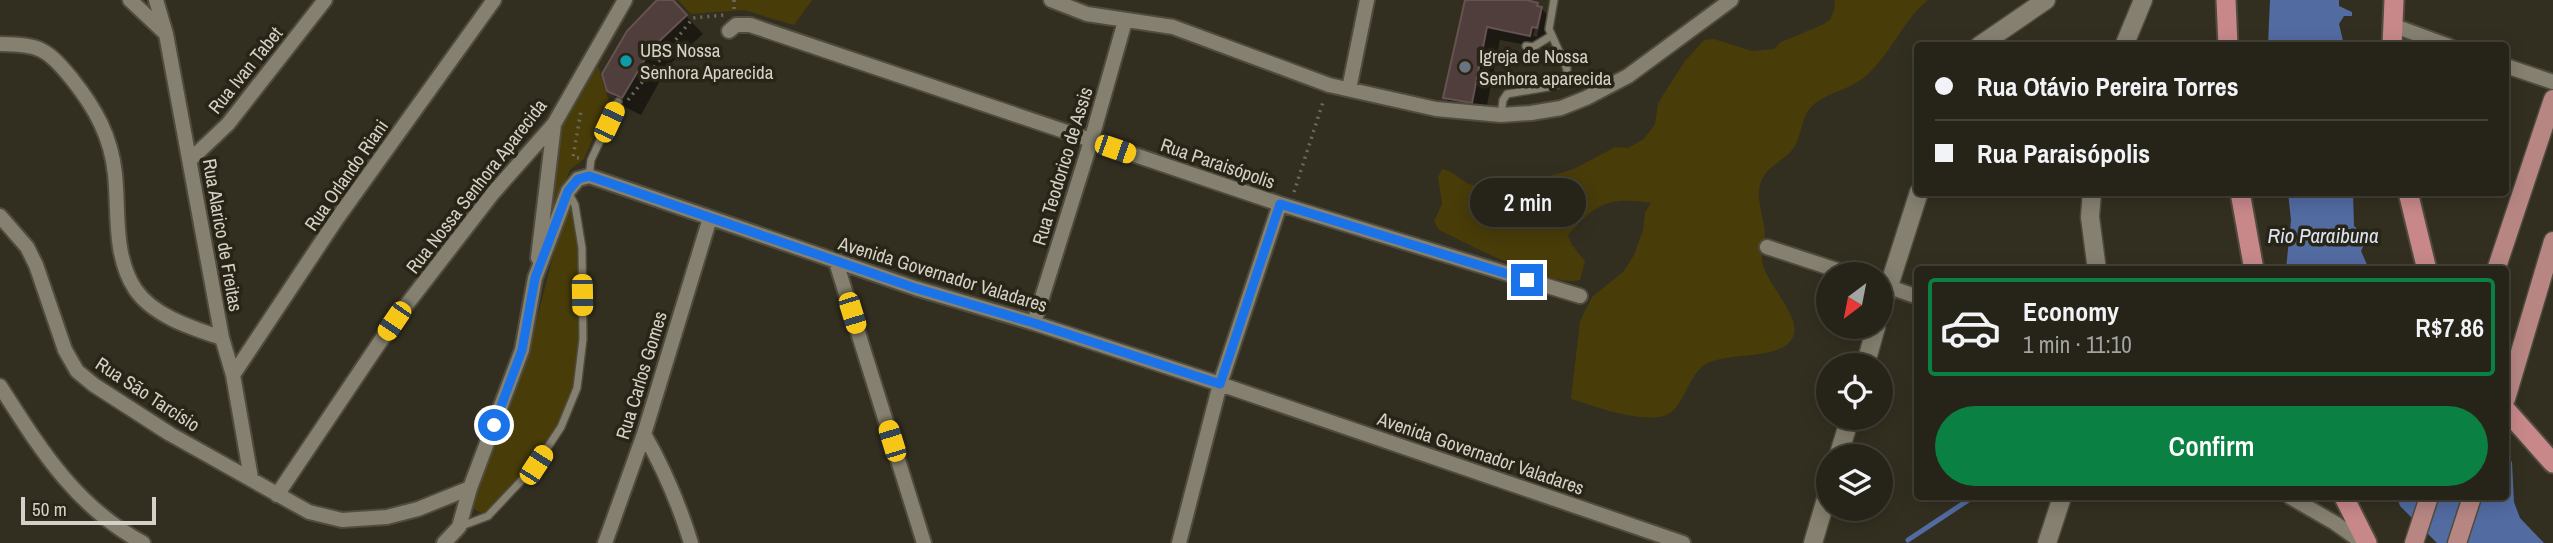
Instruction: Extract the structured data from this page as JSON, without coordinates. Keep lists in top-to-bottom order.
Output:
{
  "streets": {
    "street": [
      "Rua Ivan Tabet",
      "Rua Paraisópolis",
      "Rua Teodorico de Assis",
      "Rua Orlando Riani",
      "Rua Nossa Senhora Aparecida",
      "Rua Alarico de Freitas",
      "Avenida Governador Valadares",
      "Rua Carlos Gomes",
      "Rua São Tarcísio"
    ]
  },
  "crossings": [
    ["Rua Ivan Tabet", "Rua Alarico de Freitas"],
    ["Rua Paraisópolis", "Rua Teodorico de Assis"],
    ["Rua Teodorico de Assis", "Avenida Governador Valadares"],
    ["Rua Orlando Riani", "Rua Alarico de Freitas"],
    ["Rua Nossa Senhora Aparecida", "Rua São Tarcísio"],
    ["Rua Alarico de Freitas", "Rua São Tarcísio"],
    ["Avenida Governador Valadares", "Rua Carlos Gomes"]
  ],
  "water": ["Rio Paraibuna"],
  "places": ["UBS Nossa Senhora Aparecida", "Igreja de Nossa Senhora aparecida"],
  "scale_bar": "50 m",
  "north": "bottom left",
  "page": {
    "banner": ["Rua Otávio Pereira Torres", "Rua Paraisópolis"],
    "bubble": "2 min",
    "list": [
      {
        "name": "Economy",
        "note": "1 min · 11:10",
        "value": "R$7.86"
      }
    ],
    "buttons": "Confirm",
    "scale": "50 m"
  }
}
